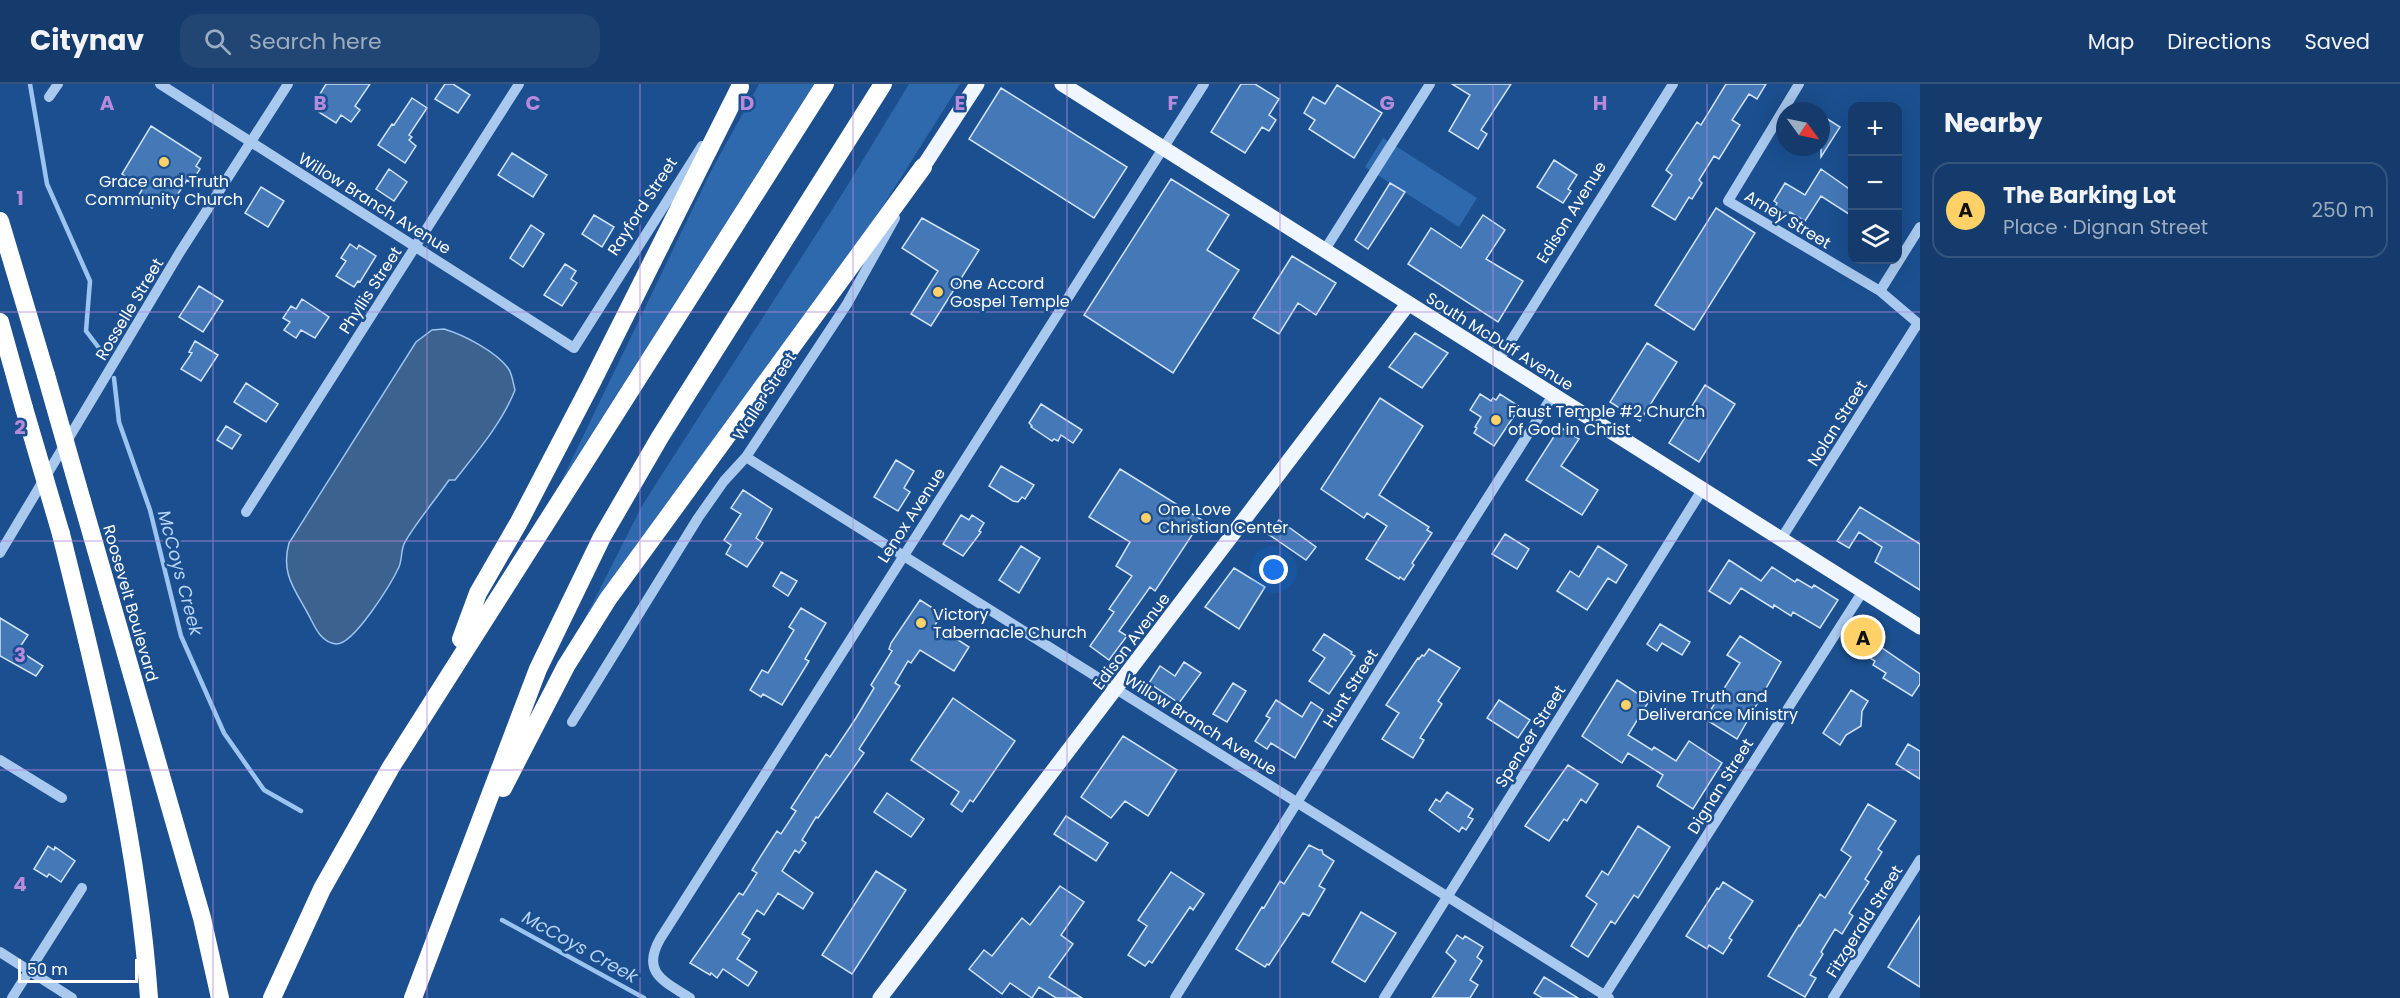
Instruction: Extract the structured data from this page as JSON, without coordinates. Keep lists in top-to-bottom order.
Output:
{
  "streets": {
    "highway": ["Roosevelt Boulevard"],
    "main road": ["Edison Avenue", "South McDuff Avenue", "Waller Street"],
    "street": [
      "Willow Branch Avenue",
      "Rayford Street",
      "Arney Street",
      "Phyllis Street",
      "Rosselle Street",
      "Nolan Street",
      "Lenox Avenue",
      "Hunt Street",
      "Spencer Street",
      "Dignan Street",
      "Fitzgerald Street"
    ]
  },
  "crossings": [
    ["Willow Branch Avenue", "Rayford Street"],
    ["Willow Branch Avenue", "Edison Avenue"],
    ["Willow Branch Avenue", "Phyllis Street"],
    ["Willow Branch Avenue", "Rosselle Street"],
    ["Willow Branch Avenue", "Waller Street"],
    ["Willow Branch Avenue", "Lenox Avenue"],
    ["Willow Branch Avenue", "Hunt Street"],
    ["Willow Branch Avenue", "Spencer Street"],
    ["Willow Branch Avenue", "Dignan Street"],
    ["Edison Avenue", "South McDuff Avenue"],
    ["Arney Street", "Nolan Street"],
    ["South McDuff Avenue", "Nolan Street"],
    ["South McDuff Avenue", "Lenox Avenue"],
    ["South McDuff Avenue", "Hunt Street"],
    ["South McDuff Avenue", "Spencer Street"],
    ["South McDuff Avenue", "Dignan Street"]
  ],
  "water": ["McCoys Creek"],
  "places": [
    "Grace and Truth Community Church",
    "One Accord Gospel Temple",
    "Faust Temple #2 Church of God in Christ",
    "One Love Christian Center",
    "Victory Tabernacle Church",
    "Divine Truth and Deliverance Ministry"
  ],
  "scale_bar": "50 m",
  "north": "bottom right",
  "page": {
    "header": "Citynav",
    "search": "Search here",
    "nav": ["Map", "Directions", "Saved"],
    "heading": "Nearby",
    "map_buttons": ["+", "−"],
    "list": [
      {
        "mark": "A",
        "name": "The Barking Lot",
        "note": "Place · Dignan Street",
        "value": "250 m"
      }
    ],
    "pins": "A",
    "scale": "50 m"
  },
  "grid": {
    "columns": [
      "A",
      "B",
      "C",
      "D",
      "E",
      "F",
      "G",
      "H"
    ],
    "rows": [
      "1",
      "2",
      "3",
      "4"
    ]
  }
}
